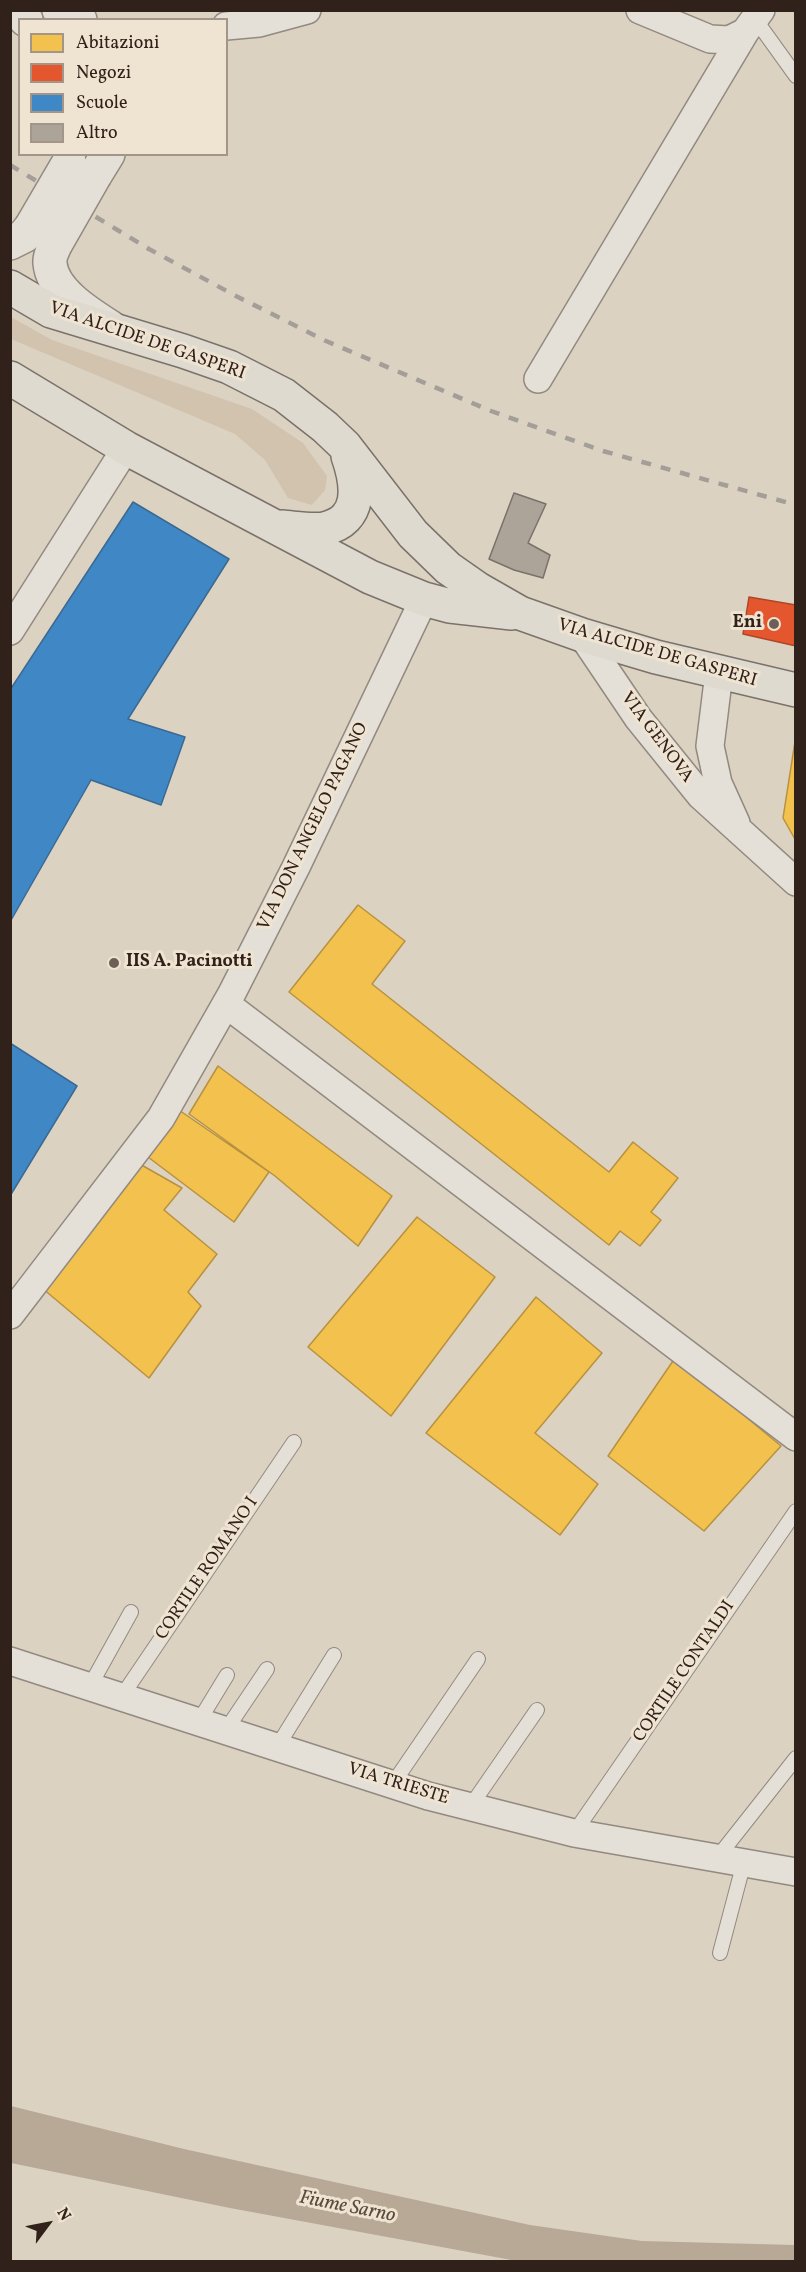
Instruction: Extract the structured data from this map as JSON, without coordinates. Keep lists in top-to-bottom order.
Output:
{
  "streets": {
    "main road": ["VIA ALCIDE DE GASPERI"],
    "street": ["VIA GENOVA", "VIA DON ANGELO PAGANO", "VIA TRIESTE"],
    "lane": ["CORTILE ROMANO I", "CORTILE CONTALDI"]
  },
  "crossings": [
    ["VIA ALCIDE DE GASPERI", "VIA GENOVA"],
    ["VIA ALCIDE DE GASPERI", "VIA DON ANGELO PAGANO"],
    ["CORTILE ROMANO I", "VIA TRIESTE"],
    ["CORTILE CONTALDI", "VIA TRIESTE"]
  ],
  "water": ["Fiume Sarno"],
  "places": ["Eni", "IIS A. Pacinotti"],
  "legend": [
    "Abitazioni",
    "Negozi",
    "Scuole",
    "Altro"
  ],
  "north": "top right"
}
